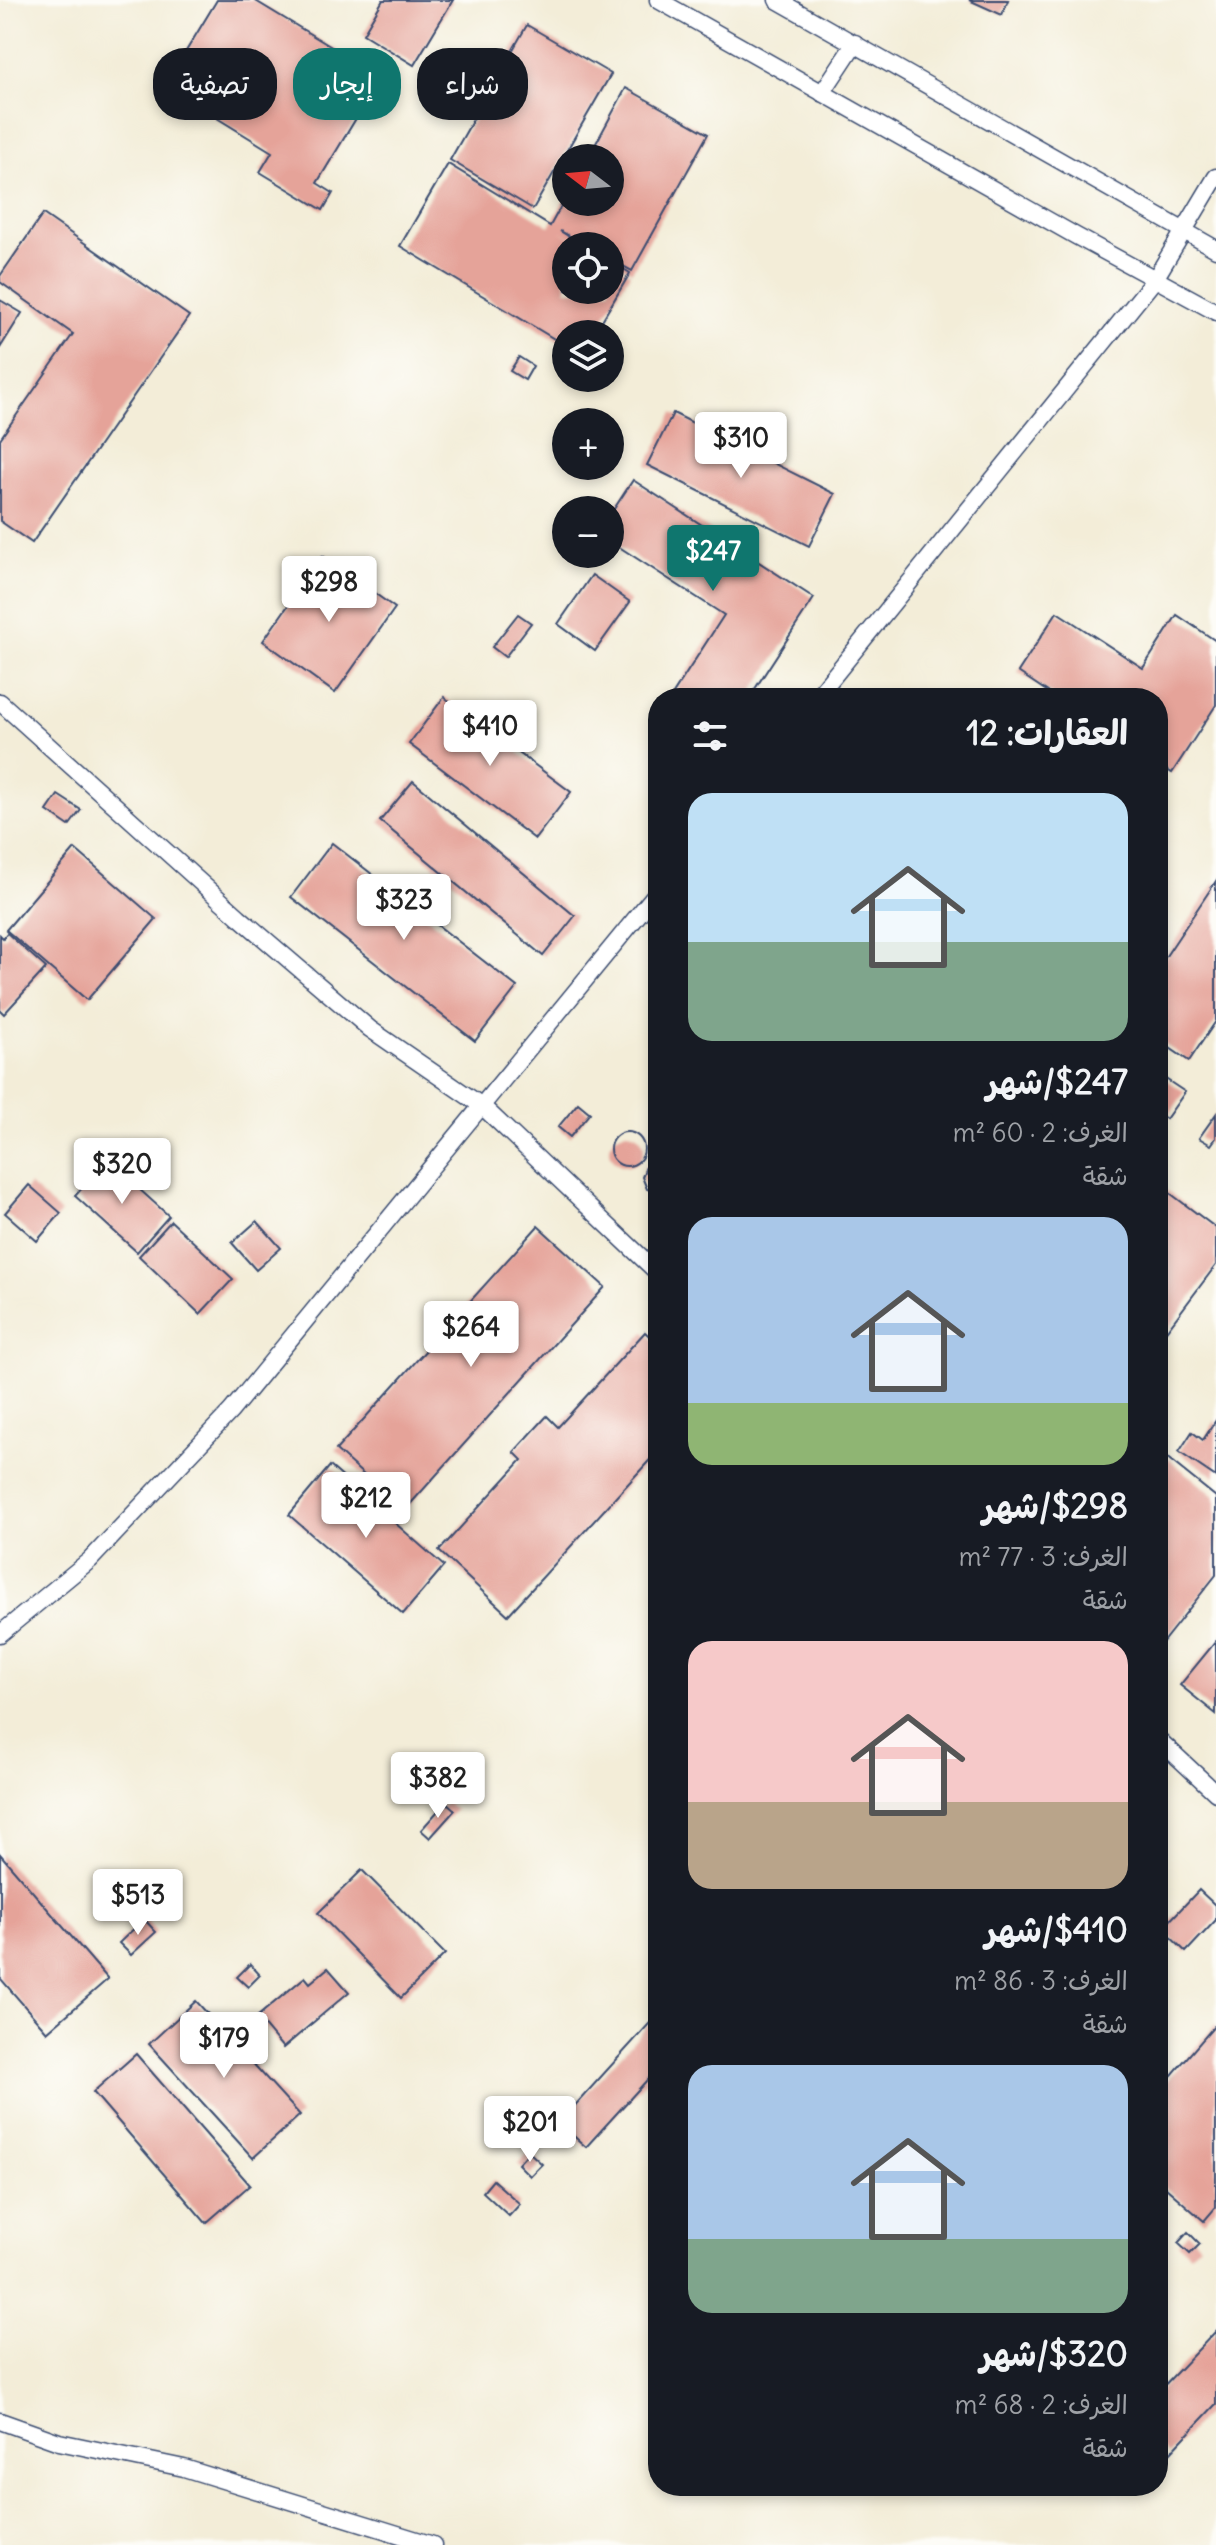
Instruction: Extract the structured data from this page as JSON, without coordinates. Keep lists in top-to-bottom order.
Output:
{
  "north": "left",
  "page": {
    "chip": ["شراء", "إيجار", "تصفية"],
    "map_buttons": ["+", "−"],
    "price": [
      "$310",
      "$247",
      "$298",
      "$410",
      "$323",
      "$320",
      "$264",
      "$212",
      "$382",
      "$513",
      "$179",
      "$201"
    ],
    "heading": "العقارات: 12",
    "list": [
      {
        "name": "$247/شهر",
        "note": "الغرف: 2 · 60 m² · شقة"
      },
      {
        "name": "$298/شهر",
        "note": "الغرف: 3 · 77 m² · شقة"
      },
      {
        "name": "$410/شهر",
        "note": "الغرف: 3 · 86 m² · شقة"
      },
      {
        "name": "$320/شهر",
        "note": "الغرف: 2 · 68 m² · شقة"
      }
    ]
  }
}
